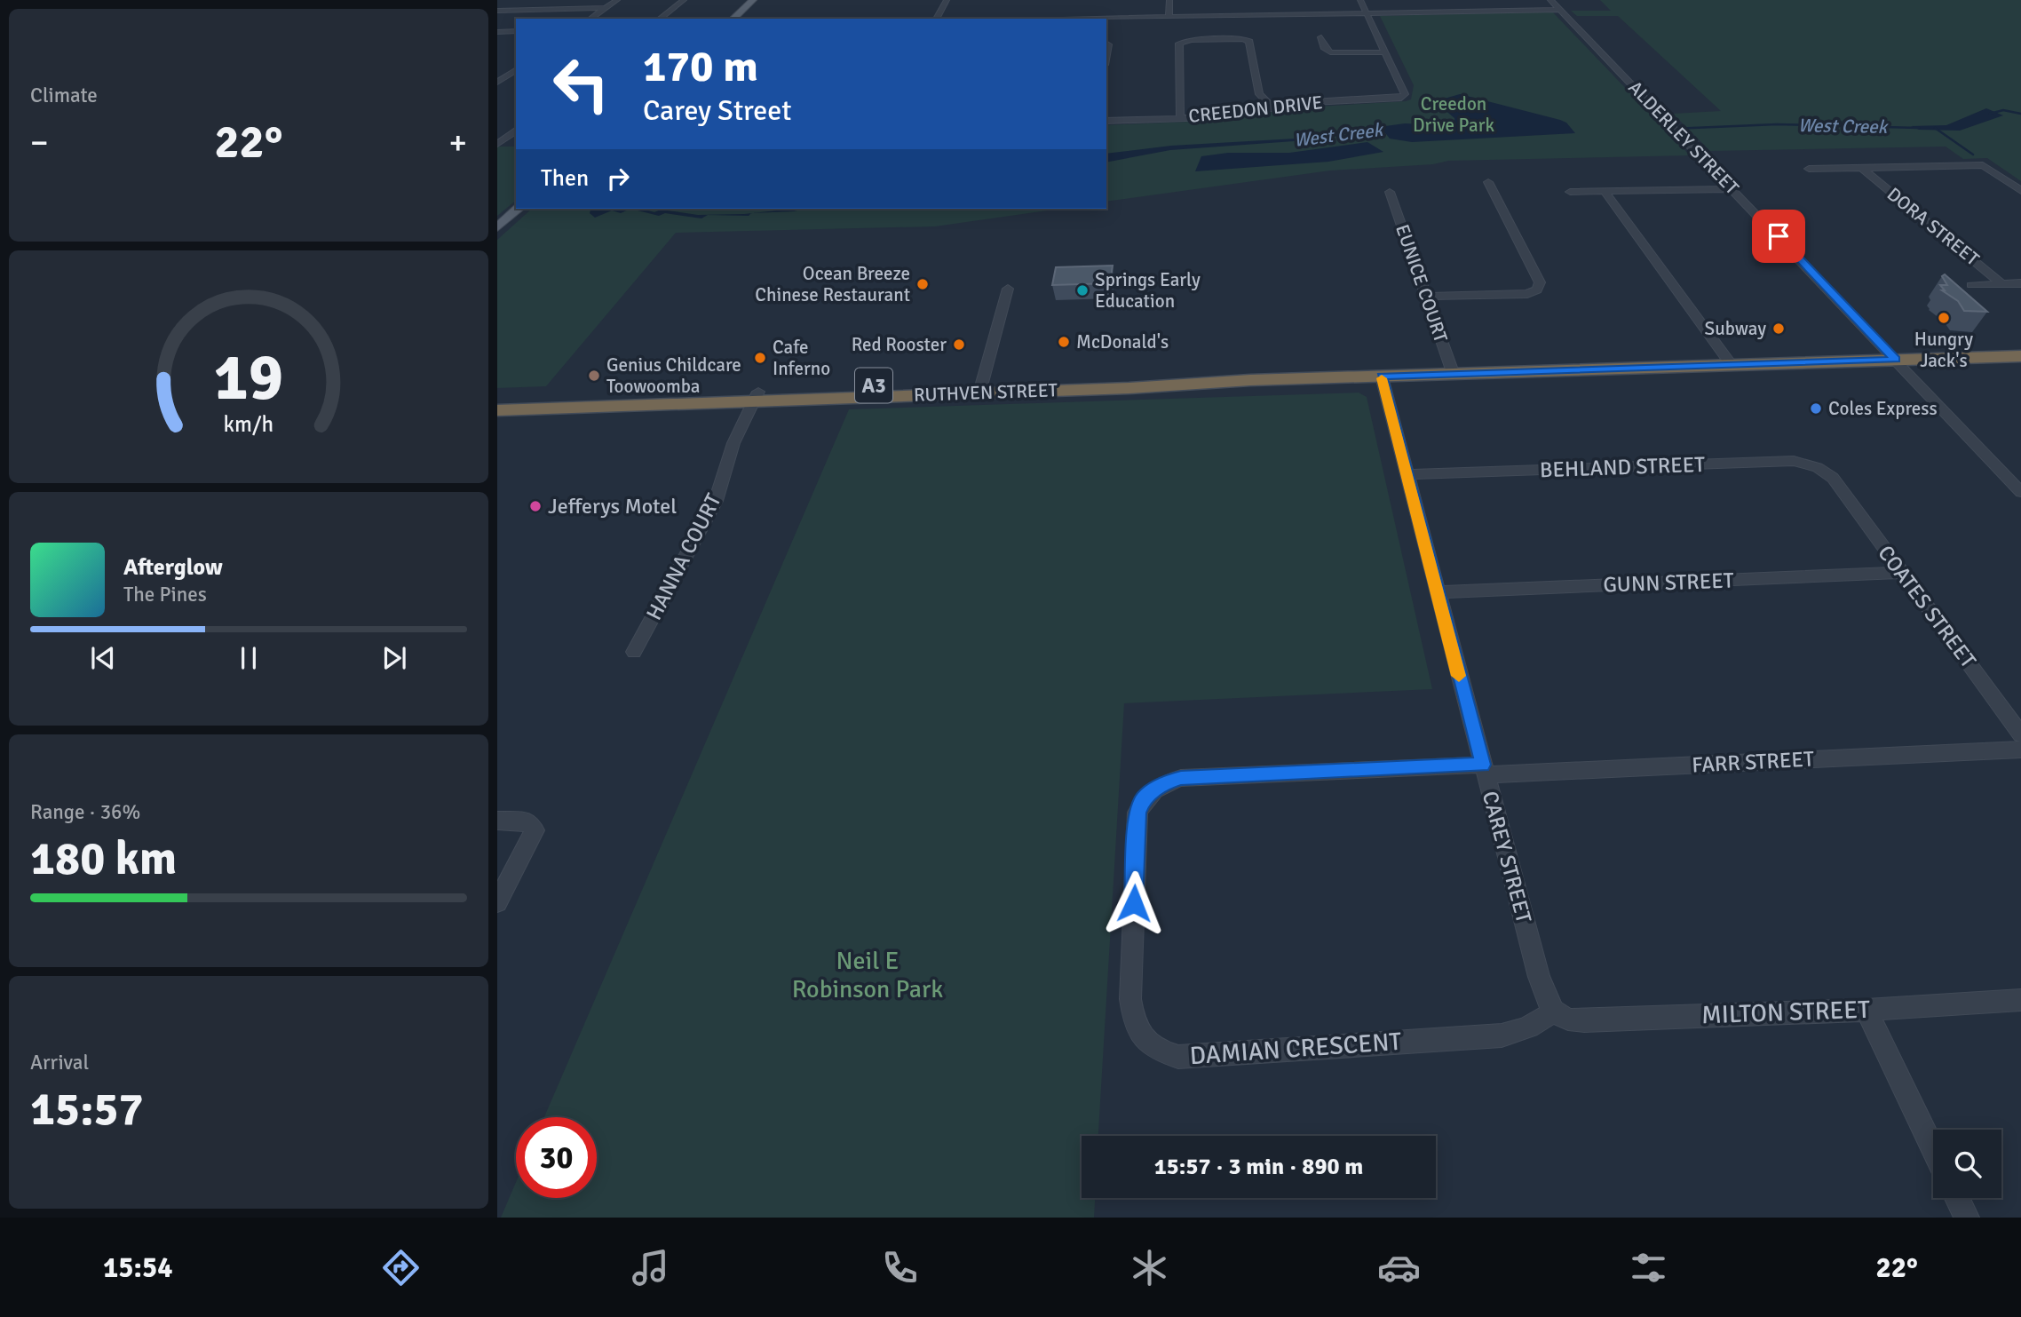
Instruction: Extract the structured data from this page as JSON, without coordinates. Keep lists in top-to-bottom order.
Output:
{
  "streets": {
    "highway": ["A3", "RUTHVEN STREET"],
    "street": [
      "CREEDON DRIVE",
      "ALDERLEY STREET",
      "DORA STREET",
      "EUNICE COURT",
      "BEHLAND STREET",
      "HANNA COURT",
      "GUNN STREET",
      "COATES STREET",
      "FARR STREET",
      "CAREY STREET",
      "MILTON STREET",
      "DAMIAN CRESCENT"
    ]
  },
  "crossings": [
    ["ALDERLEY STREET", "RUTHVEN STREET"],
    ["EUNICE COURT", "RUTHVEN STREET"],
    ["RUTHVEN STREET", "HANNA COURT"],
    ["RUTHVEN STREET", "CAREY STREET"],
    ["BEHLAND STREET", "COATES STREET"],
    ["BEHLAND STREET", "CAREY STREET"],
    ["GUNN STREET", "COATES STREET"],
    ["GUNN STREET", "CAREY STREET"],
    ["FARR STREET", "CAREY STREET"],
    ["FARR STREET", "DAMIAN CRESCENT"],
    ["CAREY STREET", "MILTON STREET"],
    ["CAREY STREET", "DAMIAN CRESCENT"],
    ["MILTON STREET", "DAMIAN CRESCENT"]
  ],
  "water": ["West Creek"],
  "parks": ["Creedon Drive Park", "Neil E Robinson Park"],
  "places": [
    "Ocean Breeze Chinese Restaurant",
    "Springs Early Education",
    "Hungry Jack's",
    "Subway",
    "McDonald's",
    "Red Rooster",
    "Cafe Inferno",
    "Genius Childcare Toowoomba",
    "Coles Express",
    "Jefferys Motel"
  ],
  "page": {
    "tile": [
      "Climate",
      ["Range · 36%", "180 km"],
      ["Arrival", "15:57"]
    ],
    "turn": ["170 m", "Carey Street"],
    "heat": ["−", "22°", "+"],
    "then": "Then",
    "song": ["Afterglow", "The Pines"],
    "limit": "30",
    "trip": "15:57 · 3 min · 890 m",
    "tabs": ["15:54", "22°"],
    "gauge": ["19", "km/h"]
  }
}
